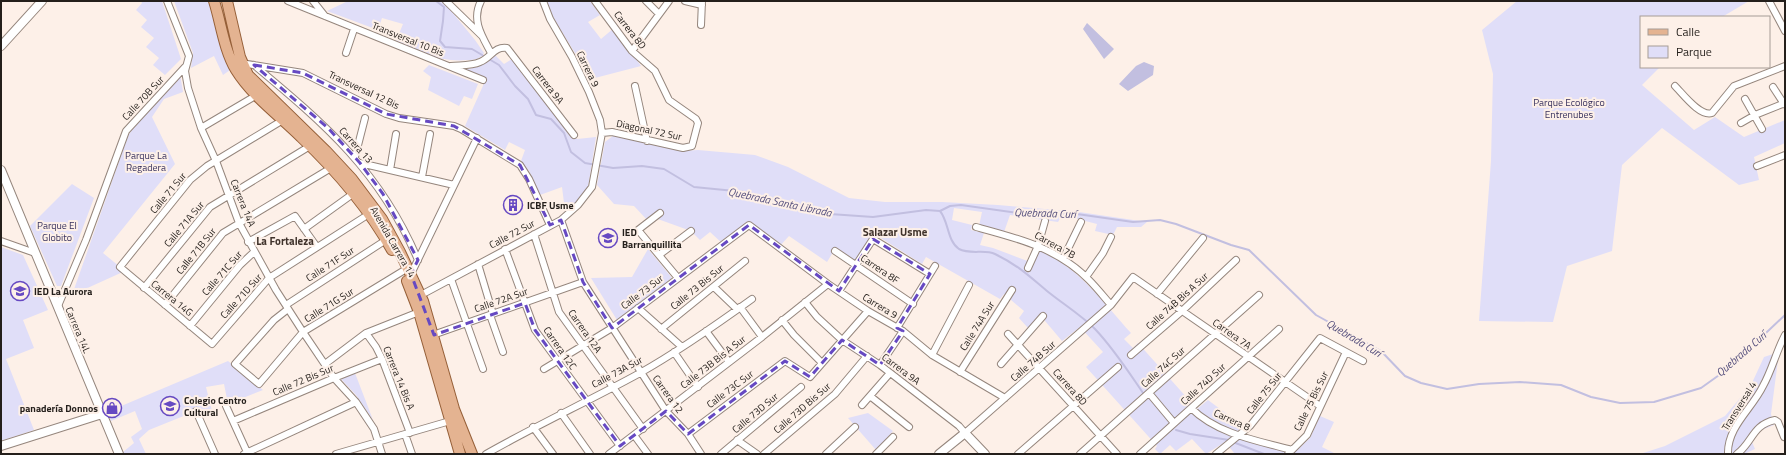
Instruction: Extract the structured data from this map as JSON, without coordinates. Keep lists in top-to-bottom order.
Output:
{
  "streets": {
    "main road": ["Avenida Carrera 14"],
    "street": [
      "Carrera 8D",
      "Transversal 10 Bis",
      "Carrera 9",
      "Carrera 9A",
      "Transversal 12 Bis",
      "Calle 70B Sur",
      "Diagonal 72 Sur",
      "Carrera 13",
      "Calle 71 Sur",
      "Carrera 14A",
      "Calle 71A Sur",
      "Calle 72 Sur",
      "Carrera 7B",
      "Calle 71B Sur",
      "Calle 71F Sur",
      "Carrera 8F",
      "Calle 71C Sur",
      "Calle 73 Bis Sur",
      "Calle 73 Sur",
      "Calle 71D Sur",
      "Carrera 14G",
      "Calle 72A Sur",
      "Calle 74B Bis A Sur",
      "Calle 71G Sur",
      "Calle 74A Sur",
      "Carrera 14L",
      "Carrera 12A",
      "Carrera 7A",
      "Carrera 12C",
      "Calle 74B Sur",
      "Calle 73B Bis A Sur",
      "Calle 74C Sur",
      "Calle 73A Sur",
      "Carrera 14 Bis A",
      "Calle 72 Bis Sur",
      "Calle 74D Sur",
      "Calle 73C Sur",
      "Calle 75 Sur",
      "Carrera 12",
      "Calle 75 Bis Sur",
      "Transversal 4",
      "Calle 73D Bis Sur",
      "Calle 73D Sur",
      "Carrera 8"
    ]
  },
  "crossings": [
    ["Carrera 8D", "Diagonal 72 Sur"],
    ["Carrera 8D", "Calle 74B Sur"],
    ["Carrera 8D", "Calle 74C Sur"],
    ["Carrera 9", "Diagonal 72 Sur"],
    ["Carrera 9", "Calle 72 Sur"],
    ["Carrera 9", "Calle 73 Sur"],
    ["Carrera 9", "Calle 74A Sur"],
    ["Carrera 9", "Calle 74B Sur"],
    ["Carrera 9", "Calle 73B Bis A Sur"],
    ["Carrera 9A", "Calle 74B Sur"],
    ["Carrera 9A", "Calle 73B Bis A Sur"],
    ["Carrera 9A", "Calle 73D Bis Sur"],
    ["Transversal 12 Bis", "Carrera 13"],
    ["Transversal 12 Bis", "Avenida Carrera 14"],
    ["Calle 70B Sur", "Carrera 14A"],
    ["Calle 70B Sur", "Carrera 14L"],
    ["Calle 71 Sur", "Carrera 14A"],
    ["Calle 71 Sur", "Avenida Carrera 14"],
    ["Calle 71 Sur", "Carrera 14G"],
    ["Carrera 14A", "Calle 71A Sur"],
    ["Carrera 14A", "Calle 71B Sur"],
    ["Carrera 14A", "Calle 71F Sur"],
    ["Carrera 14A", "Calle 71C Sur"],
    ["Carrera 14A", "Calle 71D Sur"],
    ["Carrera 14A", "Calle 71G Sur"],
    ["Carrera 14A", "Calle 72 Bis Sur"],
    ["Calle 71A Sur", "Avenida Carrera 14"],
    ["Calle 71A Sur", "Carrera 14G"],
    ["Calle 72 Sur", "Avenida Carrera 14"],
    ["Calle 72 Sur", "Carrera 12A"],
    ["Calle 72 Sur", "Carrera 12C"],
    ["Calle 72 Sur", "Carrera 12"],
    ["Avenida Carrera 14", "Calle 71B Sur"],
    ["Avenida Carrera 14", "Calle 71F Sur"],
    ["Avenida Carrera 14", "Calle 71D Sur"],
    ["Avenida Carrera 14", "Calle 72A Sur"],
    ["Avenida Carrera 14", "Calle 71G Sur"],
    ["Carrera 7B", "Calle 74B Sur"],
    ["Calle 71B Sur", "Carrera 14G"],
    ["Calle 71F Sur", "Calle 71G Sur"],
    ["Calle 71C Sur", "Carrera 14G"],
    ["Calle 73 Sur", "Carrera 12A"],
    ["Calle 73 Sur", "Carrera 12C"],
    ["Calle 73 Sur", "Carrera 12"],
    ["Calle 71D Sur", "Carrera 14G"],
    ["Calle 72A Sur", "Carrera 12A"],
    ["Calle 72A Sur", "Carrera 12C"],
    ["Calle 72A Sur", "Carrera 12"],
    ["Calle 74B Bis A Sur", "Carrera 7A"],
    ["Carrera 12A", "Calle 73B Bis A Sur"],
    ["Carrera 12A", "Calle 73A Sur"],
    ["Carrera 7A", "Calle 74B Sur"],
    ["Carrera 7A", "Calle 74C Sur"],
    ["Carrera 7A", "Calle 74D Sur"],
    ["Carrera 7A", "Calle 75 Sur"],
    ["Carrera 7A", "Calle 75 Bis Sur"],
    ["Carrera 12C", "Calle 73B Bis A Sur"],
    ["Carrera 12C", "Calle 73A Sur"],
    ["Calle 73B Bis A Sur", "Carrera 12"],
    ["Calle 73A Sur", "Carrera 12"],
    ["Carrera 14 Bis A", "Calle 72 Bis Sur"],
    ["Calle 74D Sur", "Carrera 8"],
    ["Calle 73C Sur", "Carrera 12"],
    ["Calle 75 Sur", "Calle 75 Bis Sur"],
    ["Calle 75 Sur", "Carrera 8"],
    ["Calle 75 Bis Sur", "Carrera 8"]
  ],
  "districts": ["Salazar Usme", "La Fortaleza"],
  "water": ["Quebrada Santa Librada", "Quebrada Curí"],
  "parks": ["Parque Ecológico Entrenubes", "Parque La Regadera", "Parque El Globito"],
  "places": {
    "building": ["ICBF Usme"],
    "school or university": ["IED Barranquillita", "IED La Aurora", "Colegio Centro Cultural"],
    "shop": ["panadería Donnos"]
  },
  "legend": ["Calle", "Parque"]
}
